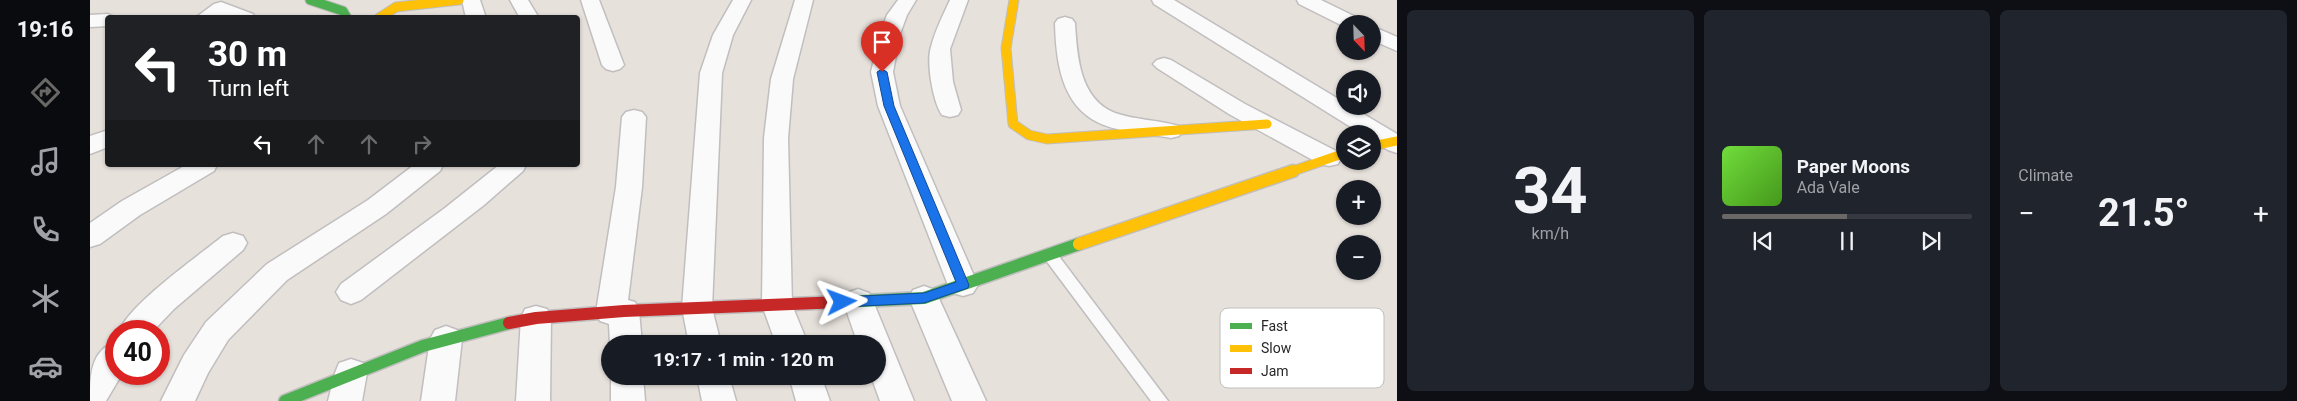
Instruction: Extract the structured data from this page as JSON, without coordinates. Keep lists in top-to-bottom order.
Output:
{
  "legend": ["Fast", "Slow", "Jam"],
  "north": "bottom right",
  "page": {
    "tabs": "19:16",
    "tile": [
      ["34", "km/h"],
      "Climate"
    ],
    "map_buttons": ["+", "−"],
    "turn": ["30 m", "Turn left"],
    "song": ["Paper Moons", "Ada Vale"],
    "heat": ["−", "21.5°", "+"],
    "limit": "40",
    "trip": "19:17 · 1 min · 120 m"
  }
}
